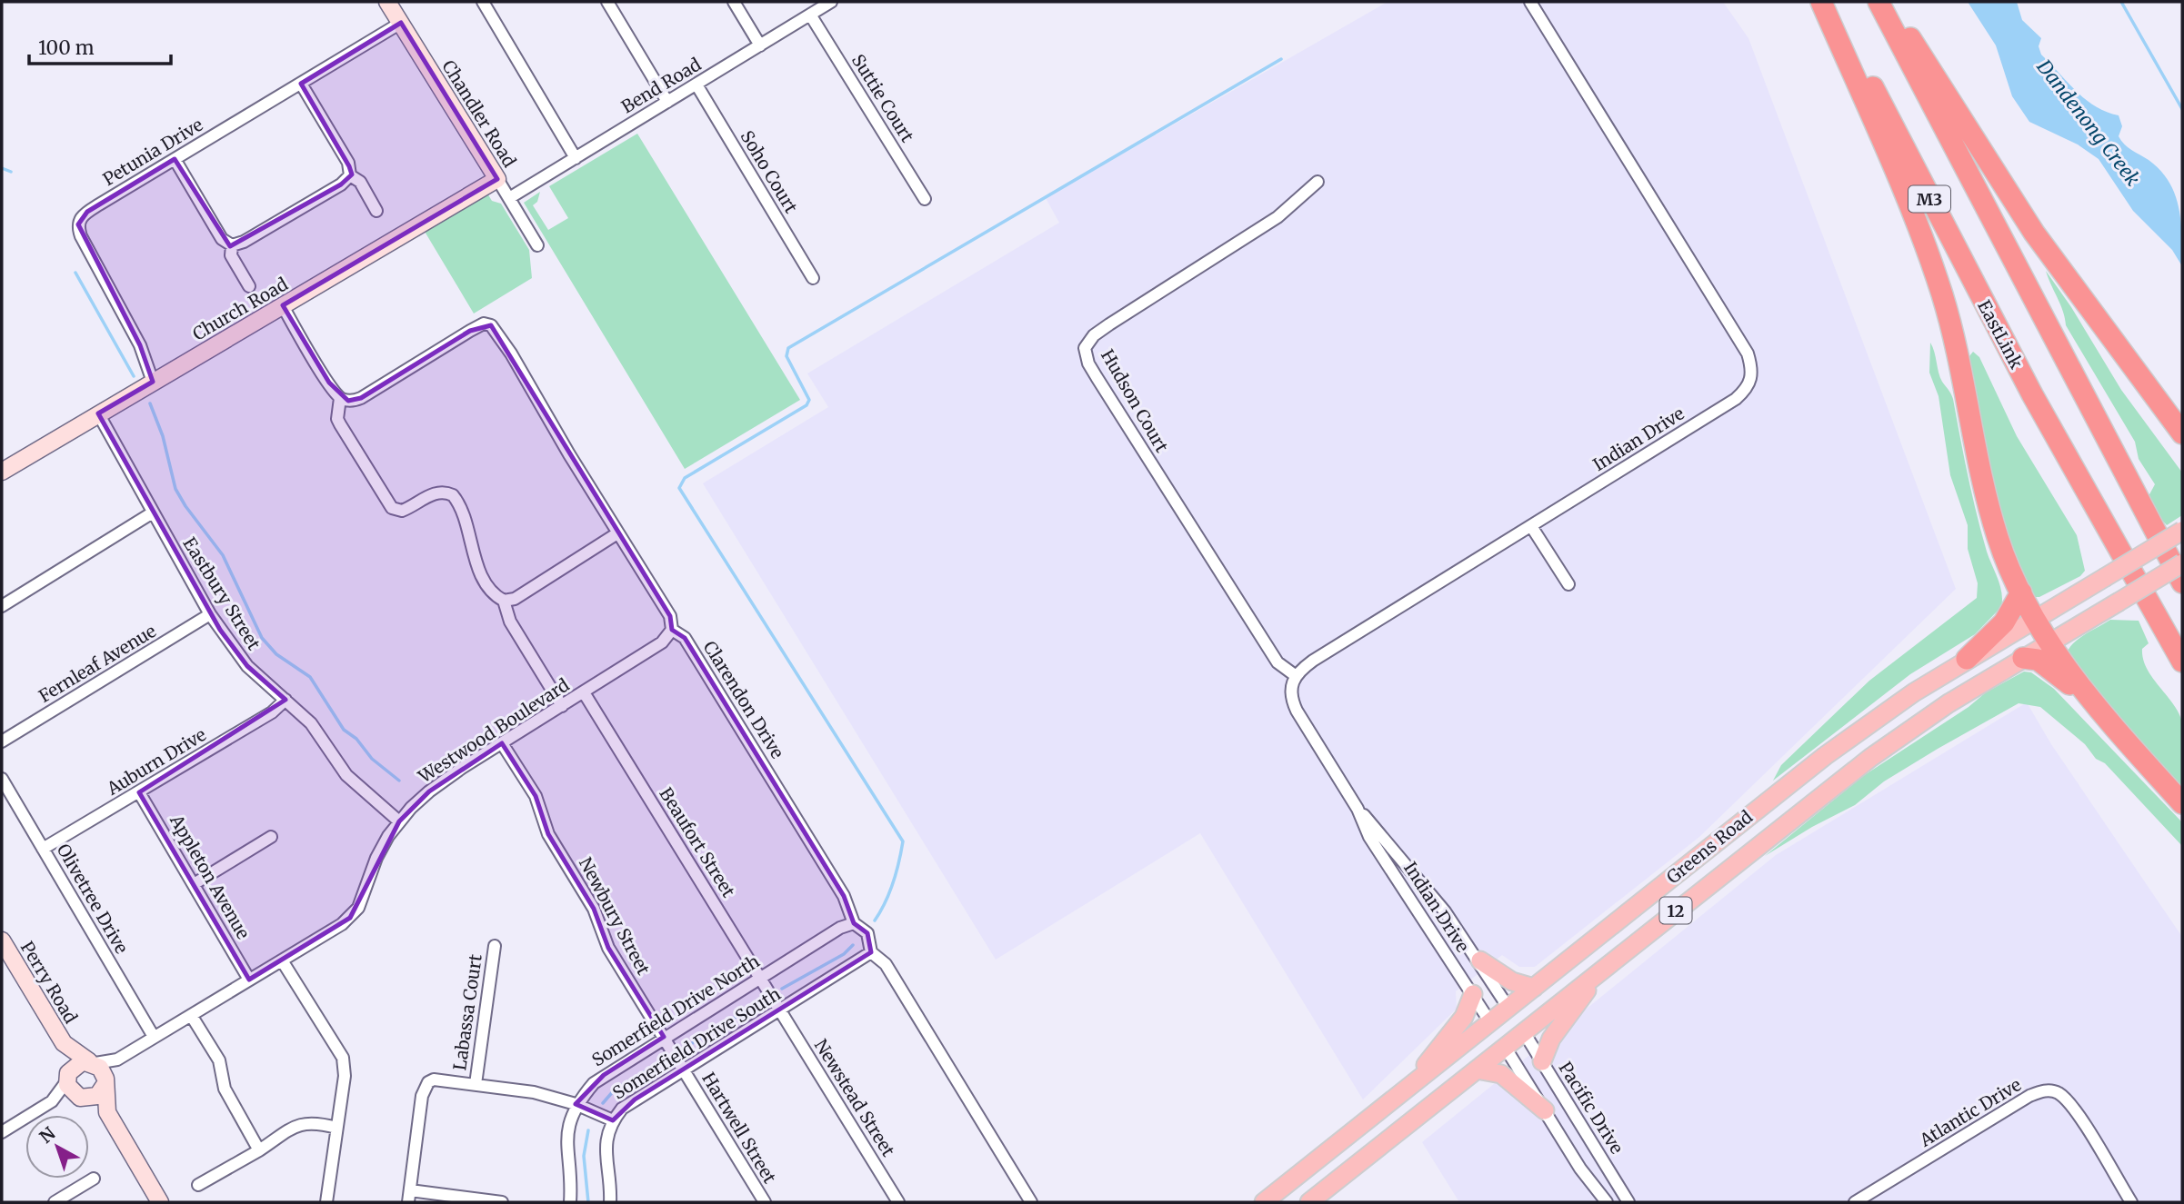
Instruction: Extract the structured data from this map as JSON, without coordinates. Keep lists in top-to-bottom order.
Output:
{
  "streets": {
    "highway": ["M3", "EastLink"],
    "main road": [
      "Chandler Road",
      "Church Road",
      "Greens Road",
      "12",
      "Perry Road"
    ],
    "street": [
      "Bend Road",
      "Suttie Court",
      "Petunia Drive",
      "Soho Court",
      "Hudson Court",
      "Indian Drive",
      "Eastbury Street",
      "Fernleaf Avenue",
      "Clarendon Drive",
      "Westwood Boulevard",
      "Auburn Drive",
      "Beaufort Street",
      "Appleton Avenue",
      "Olivetree Drive",
      "Newbury Street",
      "Somerfield Drive North",
      "Labassa Court",
      "Somerfield Drive South",
      "Newstead Street",
      "Pacific Drive",
      "Atlantic Drive",
      "Hartwell Street"
    ]
  },
  "crossings": [
    ["Bend Road", "Suttie Court"],
    ["Bend Road", "Chandler Road"],
    ["Bend Road", "Soho Court"],
    ["Chandler Road", "Petunia Drive"],
    ["Chandler Road", "Church Road"],
    ["Petunia Drive", "Church Road"],
    ["Church Road", "Eastbury Street"],
    ["Hudson Court", "Indian Drive"],
    ["Indian Drive", "Greens Road"],
    ["Eastbury Street", "Fernleaf Avenue"],
    ["Eastbury Street", "Westwood Boulevard"],
    ["Eastbury Street", "Auburn Drive"],
    ["Clarendon Drive", "Westwood Boulevard"],
    ["Clarendon Drive", "Somerfield Drive North"],
    ["Clarendon Drive", "Somerfield Drive South"],
    ["Westwood Boulevard", "Beaufort Street"],
    ["Westwood Boulevard", "Appleton Avenue"],
    ["Westwood Boulevard", "Olivetree Drive"],
    ["Westwood Boulevard", "Newbury Street"],
    ["Westwood Boulevard", "Perry Road"],
    ["Auburn Drive", "Appleton Avenue"],
    ["Auburn Drive", "Olivetree Drive"],
    ["Beaufort Street", "Somerfield Drive North"],
    ["Beaufort Street", "Somerfield Drive South"],
    ["Beaufort Street", "Newstead Street"],
    ["Greens Road", "Pacific Drive"],
    ["Newbury Street", "Somerfield Drive North"],
    ["Newbury Street", "Somerfield Drive South"],
    ["Newbury Street", "Hartwell Street"],
    ["Somerfield Drive South", "Newstead Street"],
    ["Somerfield Drive South", "Hartwell Street"]
  ],
  "water": ["Dandenong Creek"],
  "scale_bar": "100 m",
  "north": "top left"
}
